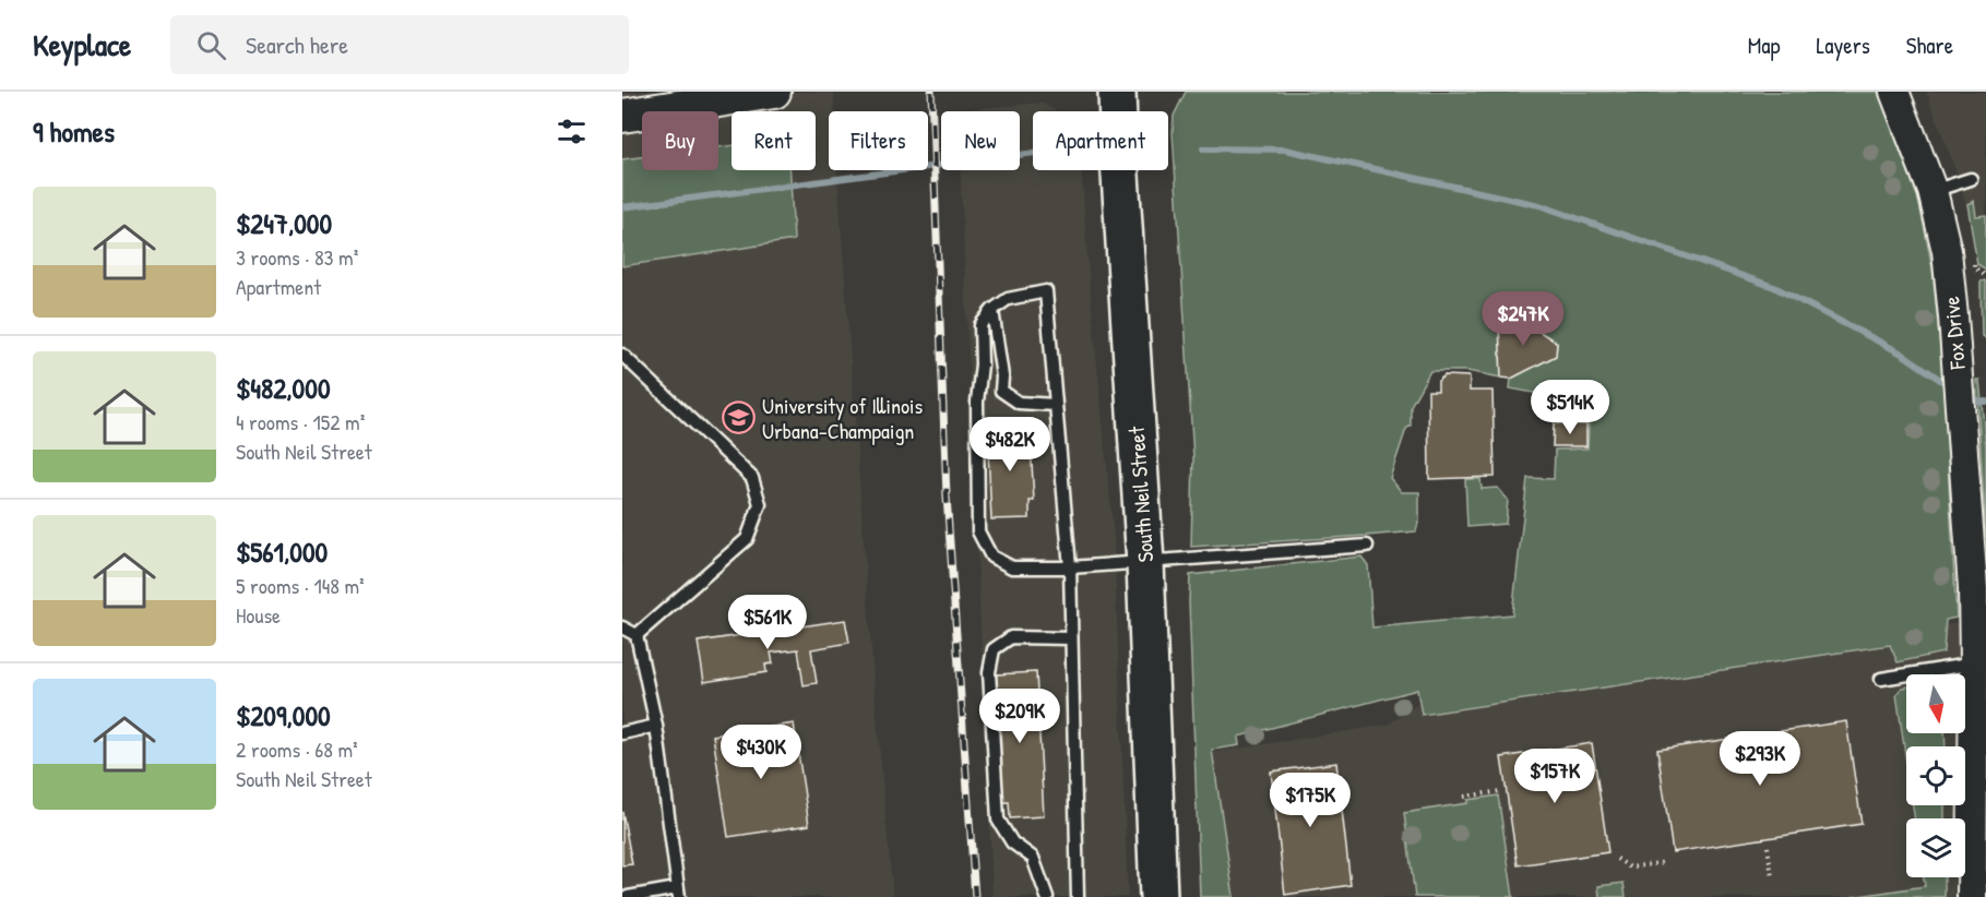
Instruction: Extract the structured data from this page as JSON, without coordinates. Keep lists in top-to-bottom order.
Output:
{
  "streets": {
    "main road": ["South Neil Street"],
    "street": ["Fox Drive"]
  },
  "places": {
    "school or university": ["University of Illinois Urbana-Champaign"]
  },
  "north": "bottom",
  "page": {
    "header": "Keyplace",
    "search": "Search here",
    "nav": ["Map", "Layers", "Share"],
    "heading": "9 homes",
    "chip": [
      "Buy",
      "Rent",
      "Filters",
      "New",
      "Apartment"
    ],
    "list": [
      {
        "name": "$247,000",
        "note": "3 rooms · 83 m² · Apartment"
      },
      {
        "name": "$482,000",
        "note": "4 rooms · 152 m² · South Neil Street"
      },
      {
        "name": "$561,000",
        "note": "5 rooms · 148 m² · House"
      },
      {
        "name": "$209,000",
        "note": "2 rooms · 68 m² · South Neil Street"
      }
    ],
    "price": [
      "$247K",
      "$514K",
      "$482K",
      "$561K",
      "$209K",
      "$430K",
      "$293K",
      "$157K",
      "$175K"
    ]
  }
}
